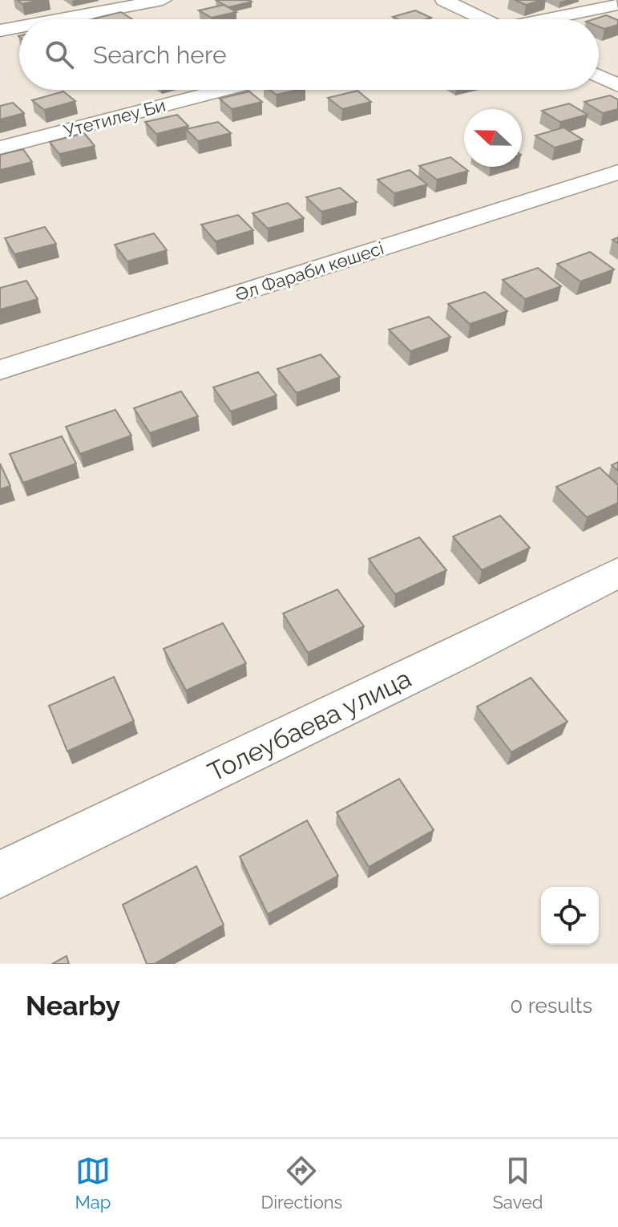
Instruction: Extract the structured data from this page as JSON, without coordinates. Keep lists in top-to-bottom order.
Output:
{
  "streets": {
    "street": ["Утетилеу Би", "Әл Фараби көшесі", "Толеубаева улица"]
  },
  "north": "left",
  "page": {
    "search": "Search here",
    "heading": ["Nearby", "0 results"],
    "nav": ["Map", "Directions", "Saved"]
  }
}
